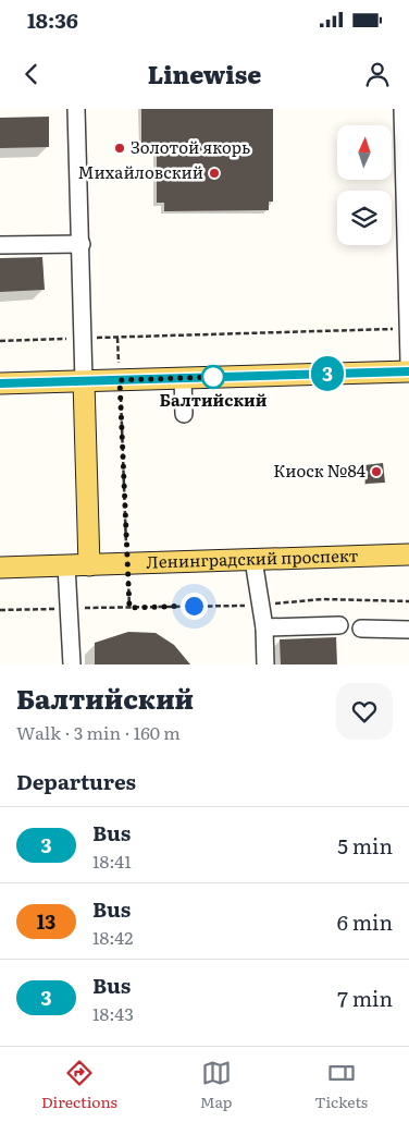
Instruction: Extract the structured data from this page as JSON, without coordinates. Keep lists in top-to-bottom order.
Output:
{
  "streets": {
    "main road": ["Ленинградский проспект"]
  },
  "places": [
    "Золотой якорь",
    "Михайловский",
    "Балтийский",
    "Киоск №84"
  ],
  "lines": ["bus line 3"],
  "north": "top",
  "page": {
    "status": "18:36",
    "header": "Linewise",
    "on_map": "3",
    "heading": [
      ["Балтийский", "Walk · 3 min · 160 m"],
      "Departures"
    ],
    "list": [
      {
        "mark": "3",
        "name": "Bus",
        "note": "18:41",
        "value": "5 min"
      },
      {
        "mark": "13",
        "name": "Bus",
        "note": "18:42",
        "value": "6 min"
      },
      {
        "mark": "3",
        "name": "Bus",
        "note": "18:43",
        "value": "7 min"
      }
    ],
    "tabs": ["Directions", "Map", "Tickets"]
  }
}
